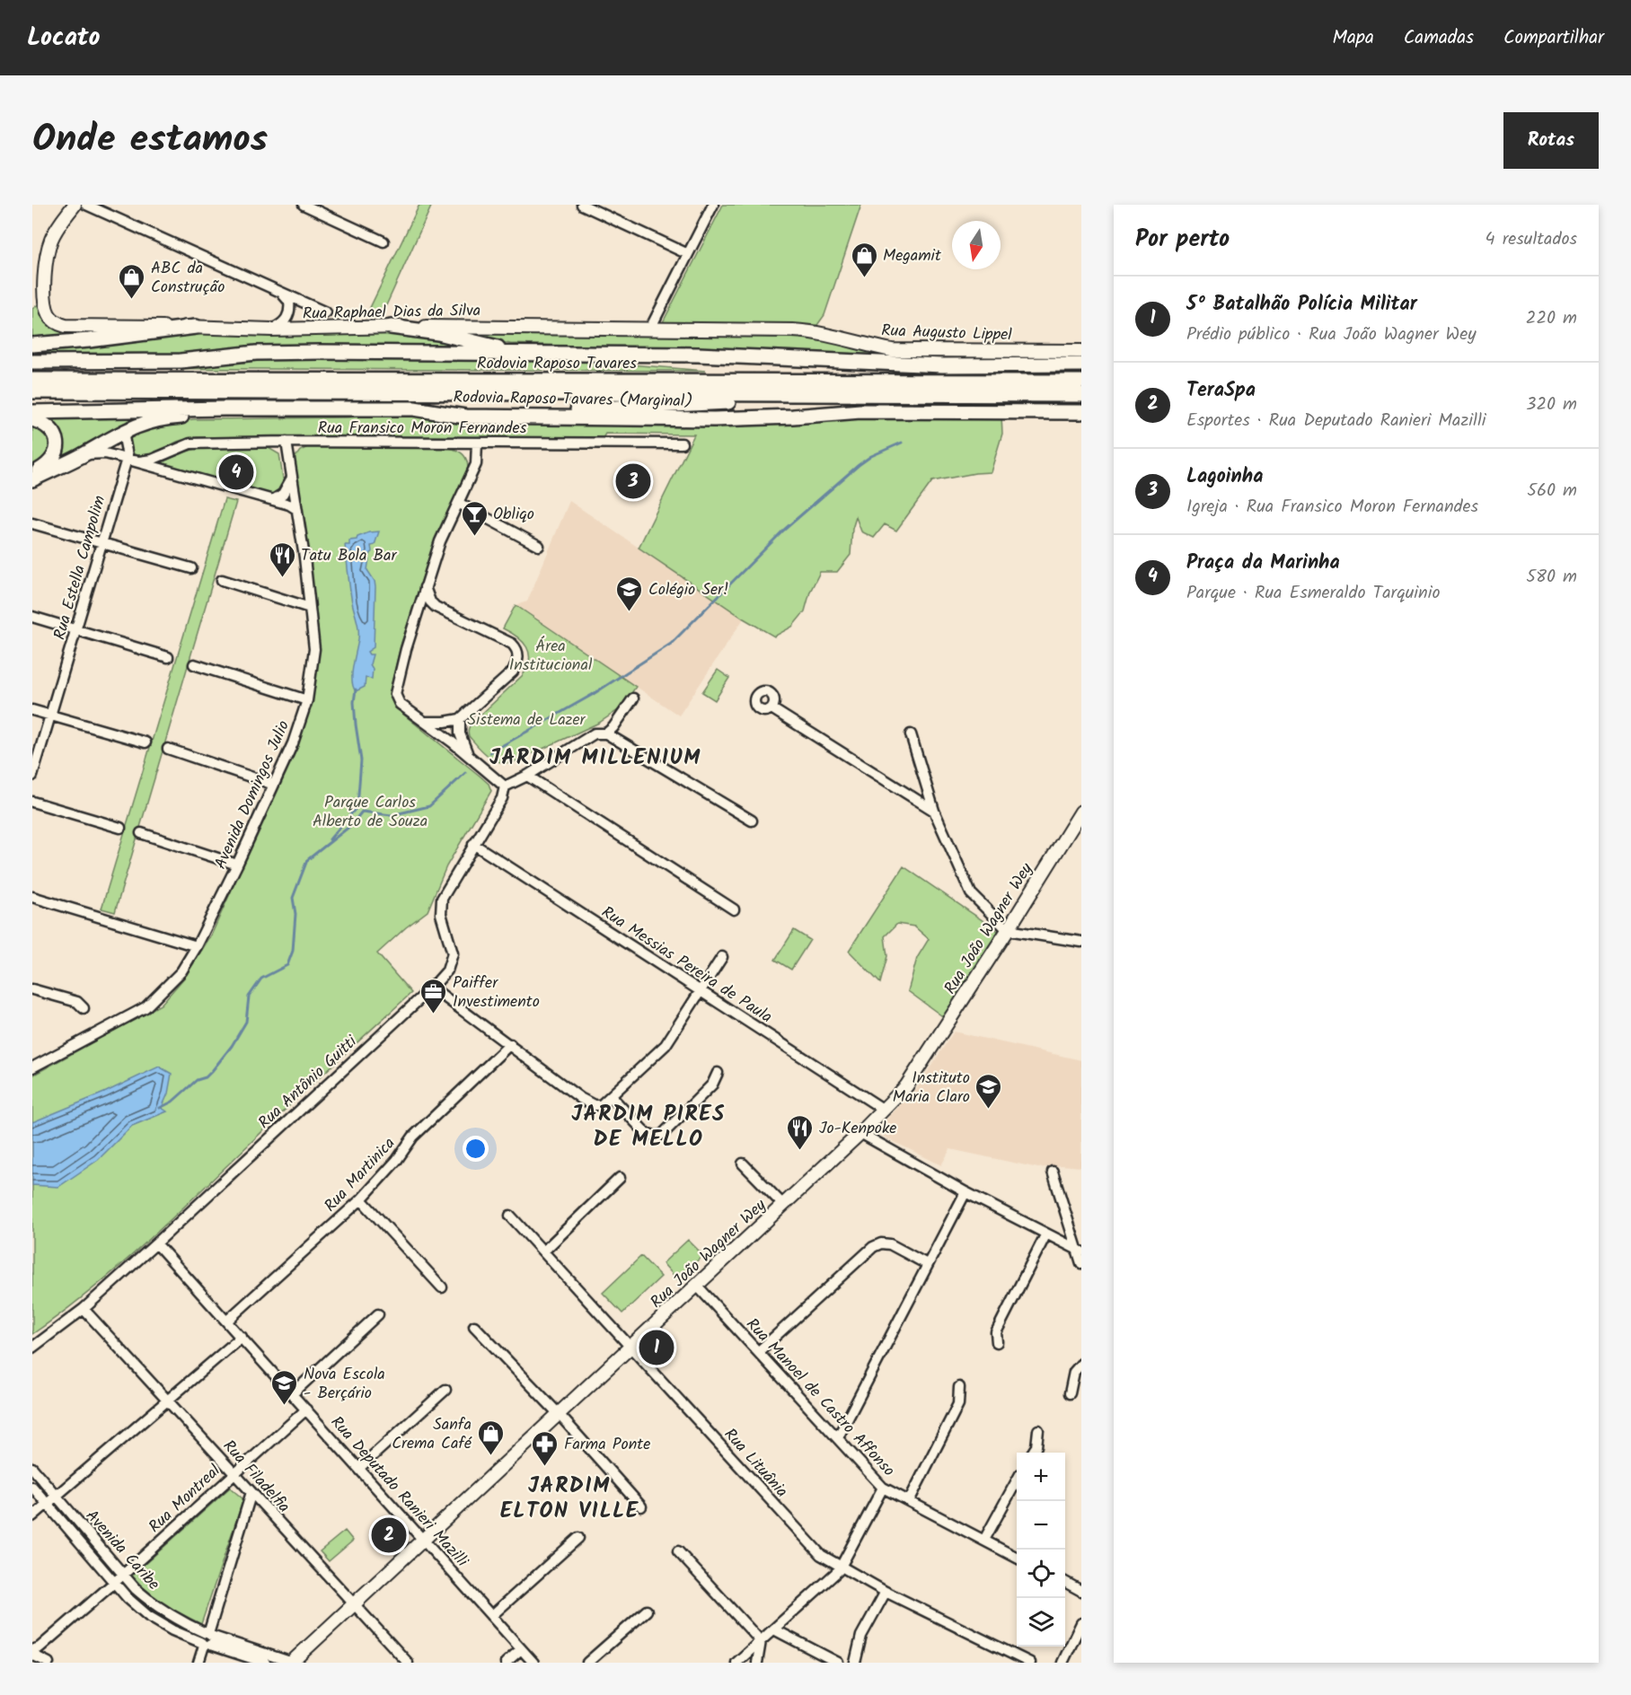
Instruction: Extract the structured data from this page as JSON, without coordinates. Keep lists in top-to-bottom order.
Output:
{
  "streets": {
    "highway": ["Rodovia Raposo Tavares", "Rodovia Raposo Tavares (Marginal)"],
    "main road": ["Rua Raphael Dias da Silva", "Rua Augusto Lippel", "Rua João Wagner Wey"],
    "street": [
      "Rua Fransico Moron Fernandes",
      "Rua Estella Campolim",
      "Avenida Domingos Julio",
      "Rua Messias Pereira de Paula",
      "Rua Antônio Guitti",
      "Rua Martinica",
      "Rua Manoel de Castro Affonso",
      "Rua Lituânia",
      "Rua Filadelfia",
      "Rua Deputado Ranieri Mazilli",
      "Rua Montreal",
      "Avenida Caribe"
    ]
  },
  "crossings": [
    ["Rua Raphael Dias da Silva", "Rua Augusto Lippel"],
    ["Rua Fransico Moron Fernandes", "Rua Estella Campolim"],
    ["Rua Fransico Moron Fernandes", "Avenida Domingos Julio"],
    ["Rua João Wagner Wey", "Rua Messias Pereira de Paula"],
    ["Rua João Wagner Wey", "Rua Manoel de Castro Affonso"],
    ["Rua João Wagner Wey", "Rua Lituânia"],
    ["Rua João Wagner Wey", "Rua Filadelfia"],
    ["Rua João Wagner Wey", "Rua Deputado Ranieri Mazilli"],
    ["Rua João Wagner Wey", "Avenida Caribe"],
    ["Rua Messias Pereira de Paula", "Rua Antônio Guitti"],
    ["Rua Antônio Guitti", "Rua Filadelfia"],
    ["Rua Antônio Guitti", "Rua Deputado Ranieri Mazilli"],
    ["Rua Martinica", "Rua Deputado Ranieri Mazilli"],
    ["Rua Filadelfia", "Rua Montreal"],
    ["Rua Deputado Ranieri Mazilli", "Rua Montreal"],
    ["Rua Montreal", "Avenida Caribe"]
  ],
  "districts": ["JARDIM MILLENIUM", "JARDIM PIRES DE MELLO", "JARDIM ELTON VILLE"],
  "parks": ["Área Institucional", "Sistema de Lazer", "Parque Carlos Alberto de Souza"],
  "places": {
    "shop": ["Megamit", "ABC da Construção", "Sanfa Crema Café"],
    "bar": ["Obliqo"],
    "restaurant": ["Tatu Bola Bar", "Jo-Kenpoke"],
    "school or university": ["Colégio Ser!", "Instituto Maria Claro", "Nova Escola - Berçário"],
    "office": ["Paiffer Investimento"],
    "pharmacy": ["Farma Ponte"]
  },
  "north": "bottom",
  "page": {
    "header": "Locato",
    "nav": ["Mapa", "Camadas", "Compartilhar"],
    "title": "Onde estamos",
    "buttons": "Rotas",
    "heading": ["Por perto", "4 resultados"],
    "list": [
      {
        "mark": "1",
        "name": "5º Batalhão Polícia Militar",
        "note": "Prédio público · Rua João Wagner Wey",
        "value": "220 m"
      },
      {
        "mark": "2",
        "name": "TeraSpa",
        "note": "Esportes · Rua Deputado Ranieri Mazilli",
        "value": "320 m"
      },
      {
        "mark": "3",
        "name": "Lagoinha",
        "note": "Igreja · Rua Fransico Moron Fernandes",
        "value": "560 m"
      },
      {
        "mark": "4",
        "name": "Praça da Marinha",
        "note": "Parque · Rua Esmeraldo Tarquinio",
        "value": "580 m"
      }
    ],
    "pins": [
      "4",
      "3",
      "1",
      "2"
    ],
    "map_buttons": ["+", "−"]
  }
}
